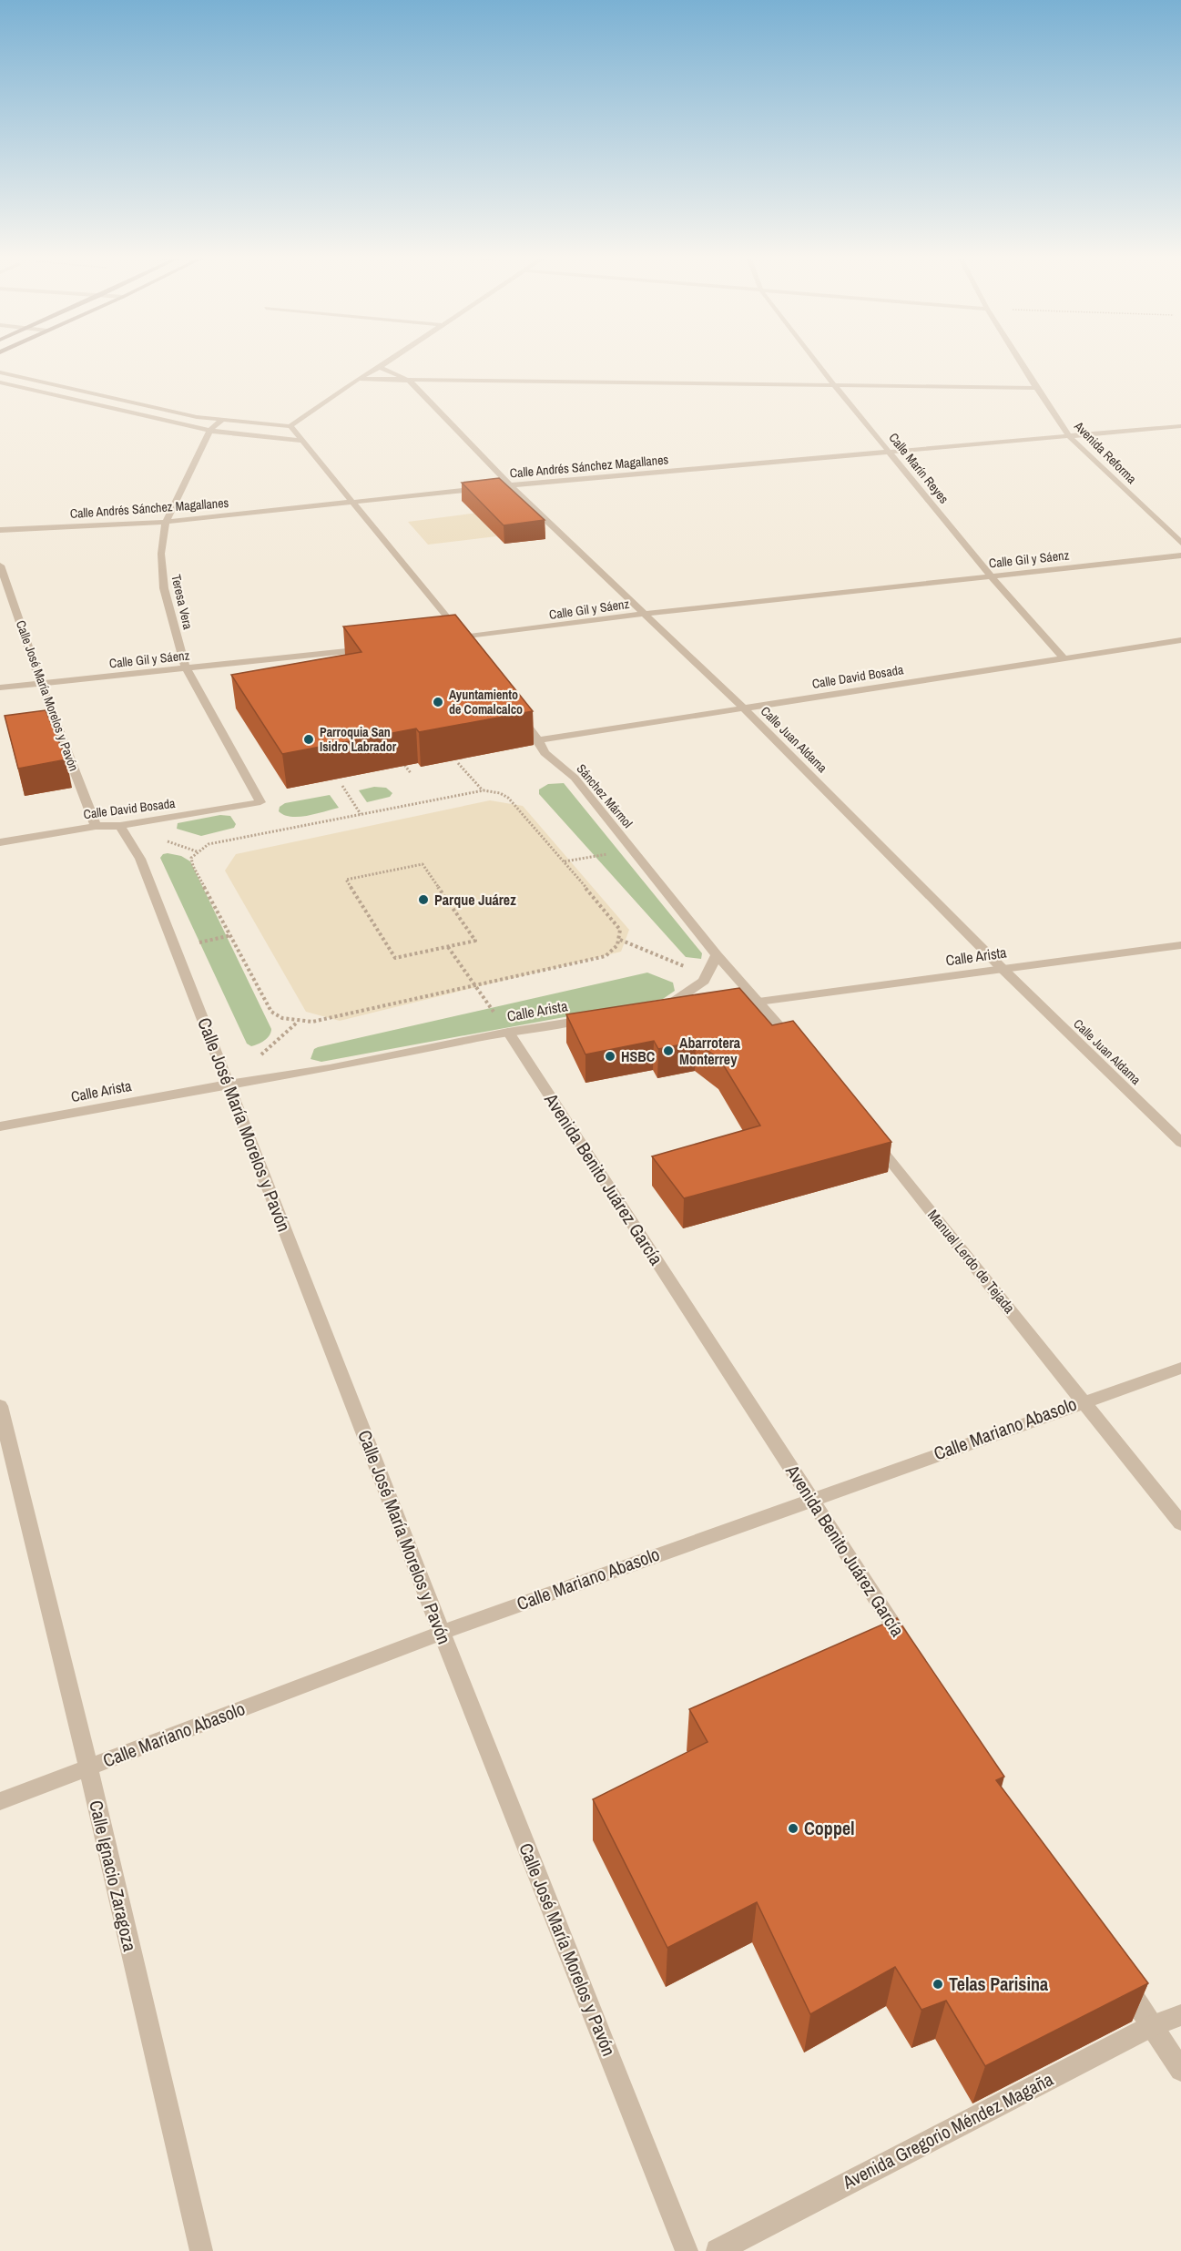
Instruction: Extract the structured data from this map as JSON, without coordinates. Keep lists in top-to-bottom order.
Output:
{
  "streets": {
    "street": [
      "Avenida Reforma",
      "Calle Andrés Sánchez Magallanes",
      "Calle Marín Reyes",
      "Calle Gil y Sáenz",
      "Teresa Vera",
      "Calle David Bosada",
      "Calle José María Morelos y Pavón",
      "Calle Juan Aldama",
      "Sánchez Mármol",
      "Calle Arista",
      "Avenida Benito Juárez García",
      "Manuel Lerdo de Tejada",
      "Calle Mariano Abasolo",
      "Calle Ignacio Zaragoza",
      "Avenida Gregorio Méndez Magaña"
    ]
  },
  "crossings": [
    ["Avenida Reforma", "Calle Andrés Sánchez Magallanes"],
    ["Calle Andrés Sánchez Magallanes", "Calle Marín Reyes"],
    ["Calle Andrés Sánchez Magallanes", "Teresa Vera"],
    ["Calle Andrés Sánchez Magallanes", "Calle Juan Aldama"],
    ["Calle Marín Reyes", "Calle Gil y Sáenz"],
    ["Calle Marín Reyes", "Calle David Bosada"],
    ["Calle Gil y Sáenz", "Teresa Vera"],
    ["Calle Gil y Sáenz", "Calle José María Morelos y Pavón"],
    ["Calle Gil y Sáenz", "Calle Juan Aldama"],
    ["Teresa Vera", "Calle David Bosada"],
    ["Calle David Bosada", "Calle José María Morelos y Pavón"],
    ["Calle David Bosada", "Calle Juan Aldama"],
    ["Calle David Bosada", "Sánchez Mármol"],
    ["Calle José María Morelos y Pavón", "Calle Arista"],
    ["Calle José María Morelos y Pavón", "Calle Mariano Abasolo"],
    ["Calle Juan Aldama", "Calle Arista"],
    ["Sánchez Mármol", "Calle Arista"],
    ["Calle Arista", "Avenida Benito Juárez García"],
    ["Avenida Benito Juárez García", "Calle Mariano Abasolo"],
    ["Manuel Lerdo de Tejada", "Calle Mariano Abasolo"],
    ["Calle Mariano Abasolo", "Calle Ignacio Zaragoza"]
  ],
  "places": [
    "Ayuntamiento de Comalcalco",
    "Parroquia San Isidro Labrador",
    "Parque Juárez",
    "Abarrotera Monterrey",
    "HSBC",
    "Coppel",
    "Telas Parisina"
  ]
}
